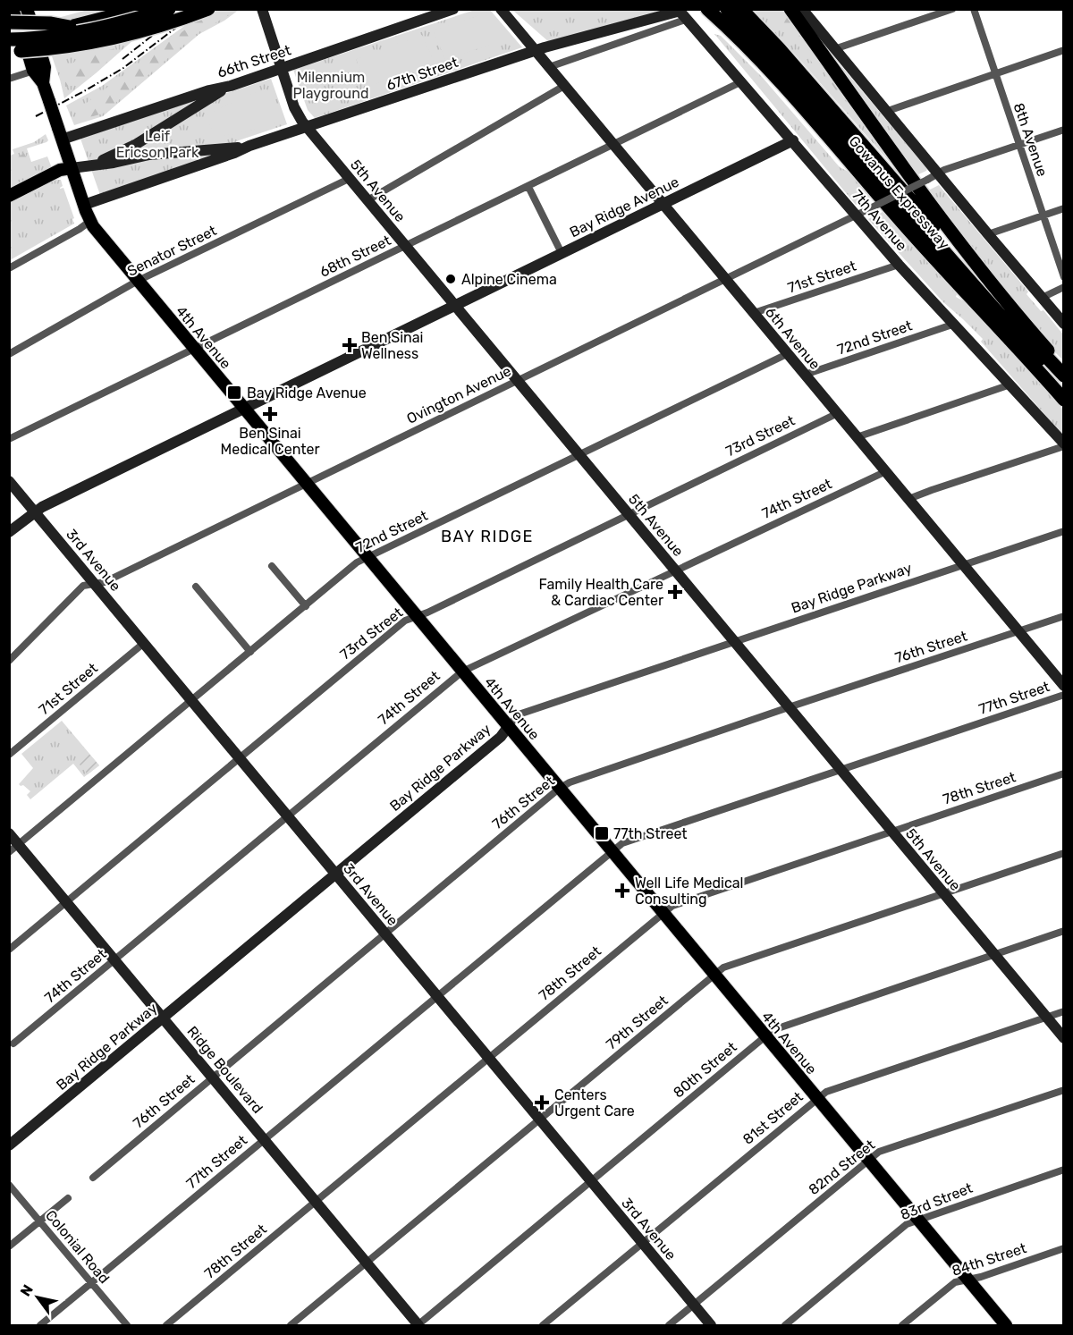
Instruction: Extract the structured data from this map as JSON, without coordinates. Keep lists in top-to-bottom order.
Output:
{
  "streets": {
    "highway": ["Gowanus Expressway"],
    "main road": ["4th Avenue"],
    "street": [
      "66th Street",
      "67th Street",
      "8th Avenue",
      "5th Avenue",
      "Bay Ridge Avenue",
      "7th Avenue",
      "Senator Street",
      "68th Street",
      "71st Street",
      "72nd Street",
      "6th Avenue",
      "Ovington Avenue",
      "73rd Street",
      "74th Street",
      "3rd Avenue",
      "Bay Ridge Parkway",
      "76th Street",
      "77th Street",
      "78th Street",
      "79th Street",
      "Ridge Boulevard",
      "80th Street",
      "81st Street",
      "82nd Street",
      "83rd Street",
      "Colonial Road",
      "84th Street"
    ]
  },
  "crossings": [
    ["66th Street", "5th Avenue"],
    ["66th Street", "4th Avenue"],
    ["67th Street", "5th Avenue"],
    ["67th Street", "7th Avenue"],
    ["67th Street", "4th Avenue"],
    ["67th Street", "6th Avenue"],
    ["8th Avenue", "Ovington Avenue"],
    ["5th Avenue", "Bay Ridge Avenue"],
    ["5th Avenue", "Senator Street"],
    ["5th Avenue", "68th Street"],
    ["5th Avenue", "72nd Street"],
    ["5th Avenue", "Ovington Avenue"],
    ["5th Avenue", "73rd Street"],
    ["5th Avenue", "74th Street"],
    ["5th Avenue", "Bay Ridge Parkway"],
    ["5th Avenue", "76th Street"],
    ["5th Avenue", "77th Street"],
    ["5th Avenue", "78th Street"],
    ["5th Avenue", "79th Street"],
    ["5th Avenue", "80th Street"],
    ["5th Avenue", "81st Street"],
    ["Bay Ridge Avenue", "7th Avenue"],
    ["Bay Ridge Avenue", "4th Avenue"],
    ["Bay Ridge Avenue", "6th Avenue"],
    ["Bay Ridge Avenue", "3rd Avenue"],
    ["7th Avenue", "68th Street"],
    ["7th Avenue", "71st Street"],
    ["7th Avenue", "72nd Street"],
    ["7th Avenue", "Ovington Avenue"],
    ["Senator Street", "4th Avenue"],
    ["68th Street", "4th Avenue"],
    ["68th Street", "6th Avenue"],
    ["71st Street", "6th Avenue"],
    ["71st Street", "3rd Avenue"],
    ["4th Avenue", "72nd Street"],
    ["4th Avenue", "Ovington Avenue"],
    ["4th Avenue", "73rd Street"],
    ["4th Avenue", "74th Street"],
    ["4th Avenue", "Bay Ridge Parkway"],
    ["4th Avenue", "76th Street"],
    ["4th Avenue", "77th Street"],
    ["4th Avenue", "78th Street"],
    ["4th Avenue", "79th Street"],
    ["4th Avenue", "80th Street"],
    ["4th Avenue", "81st Street"],
    ["4th Avenue", "82nd Street"],
    ["4th Avenue", "83rd Street"],
    ["4th Avenue", "84th Street"],
    ["72nd Street", "6th Avenue"],
    ["72nd Street", "3rd Avenue"],
    ["72nd Street", "Ridge Boulevard"],
    ["6th Avenue", "Ovington Avenue"],
    ["6th Avenue", "73rd Street"],
    ["6th Avenue", "74th Street"],
    ["6th Avenue", "Bay Ridge Parkway"],
    ["6th Avenue", "76th Street"],
    ["Ovington Avenue", "3rd Avenue"],
    ["73rd Street", "3rd Avenue"],
    ["73rd Street", "Ridge Boulevard"],
    ["74th Street", "3rd Avenue"],
    ["74th Street", "Ridge Boulevard"],
    ["3rd Avenue", "Bay Ridge Parkway"],
    ["3rd Avenue", "76th Street"],
    ["3rd Avenue", "77th Street"],
    ["3rd Avenue", "78th Street"],
    ["3rd Avenue", "79th Street"],
    ["3rd Avenue", "80th Street"],
    ["3rd Avenue", "81st Street"],
    ["3rd Avenue", "82nd Street"],
    ["Bay Ridge Parkway", "Ridge Boulevard"],
    ["76th Street", "Ridge Boulevard"],
    ["77th Street", "Ridge Boulevard"],
    ["77th Street", "Colonial Road"],
    ["78th Street", "Ridge Boulevard"],
    ["79th Street", "Ridge Boulevard"],
    ["Ridge Boulevard", "80th Street"]
  ],
  "districts": ["BAY RIDGE"],
  "parks": ["Milennium Playground", "Leif Ericson Park"],
  "places": {
    "other": ["Alpine Cinema"],
    "health": [
      "Ben Sinai Wellness",
      "Ben Sinai Medical Center",
      "Family Health Care & Cardiac Center",
      "Well Life Medical Consulting",
      "Centers Urgent Care"
    ],
    "transit": ["Bay Ridge Avenue", "77th Street"]
  },
  "north": "top left"
}
